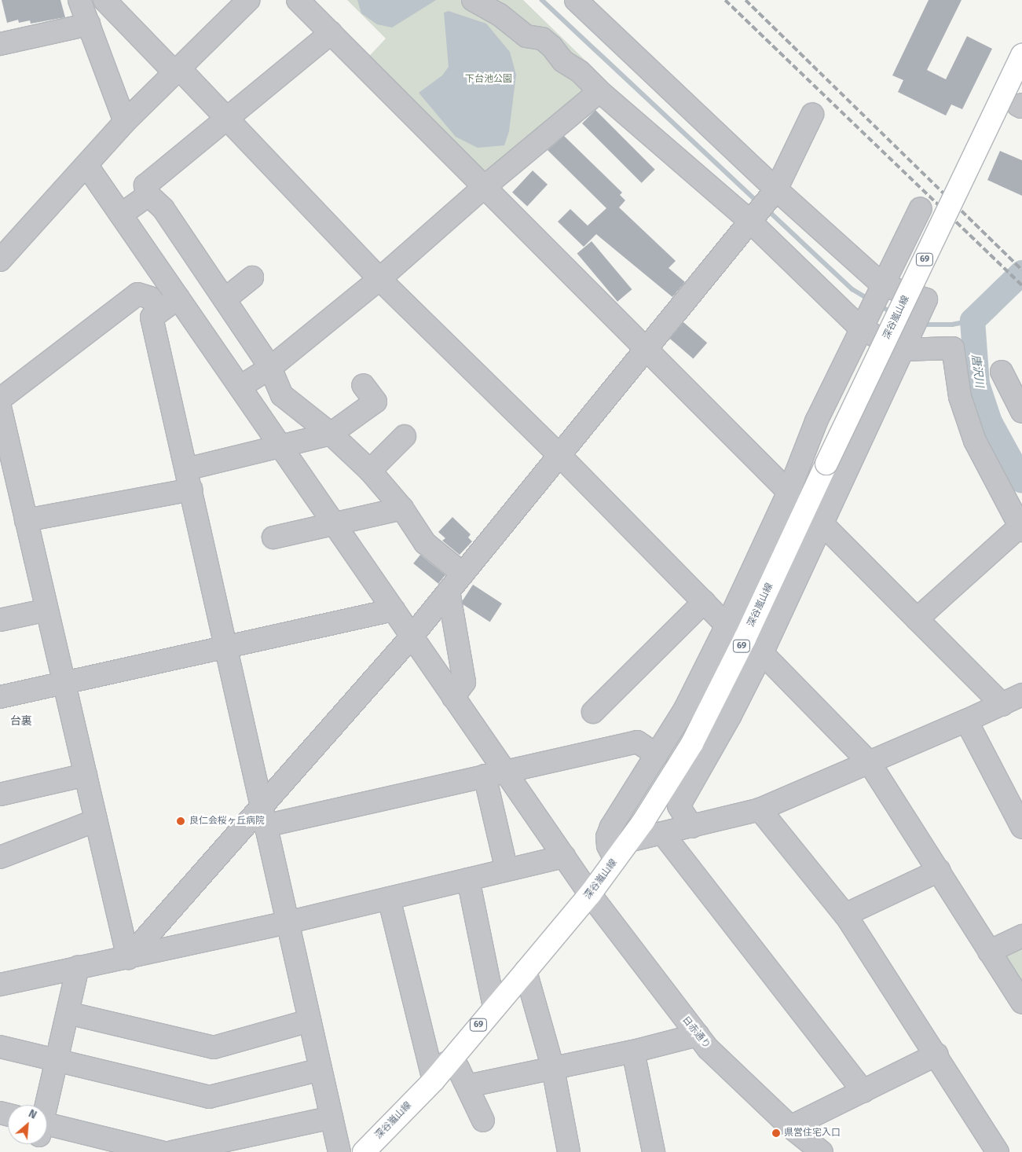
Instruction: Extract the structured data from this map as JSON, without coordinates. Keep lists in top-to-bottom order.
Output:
{
  "streets": {
    "main road": ["69", "深谷嵐山線"],
    "street": ["日赤通り"]
  },
  "crossings": [
    ["深谷嵐山線", "日赤通り"]
  ],
  "districts": ["台裏"],
  "water": ["唐沢川"],
  "parks": ["下台池公園"],
  "places": ["良仁会桜ヶ丘病院", "県営住宅入口"],
  "north": "top right"
}
